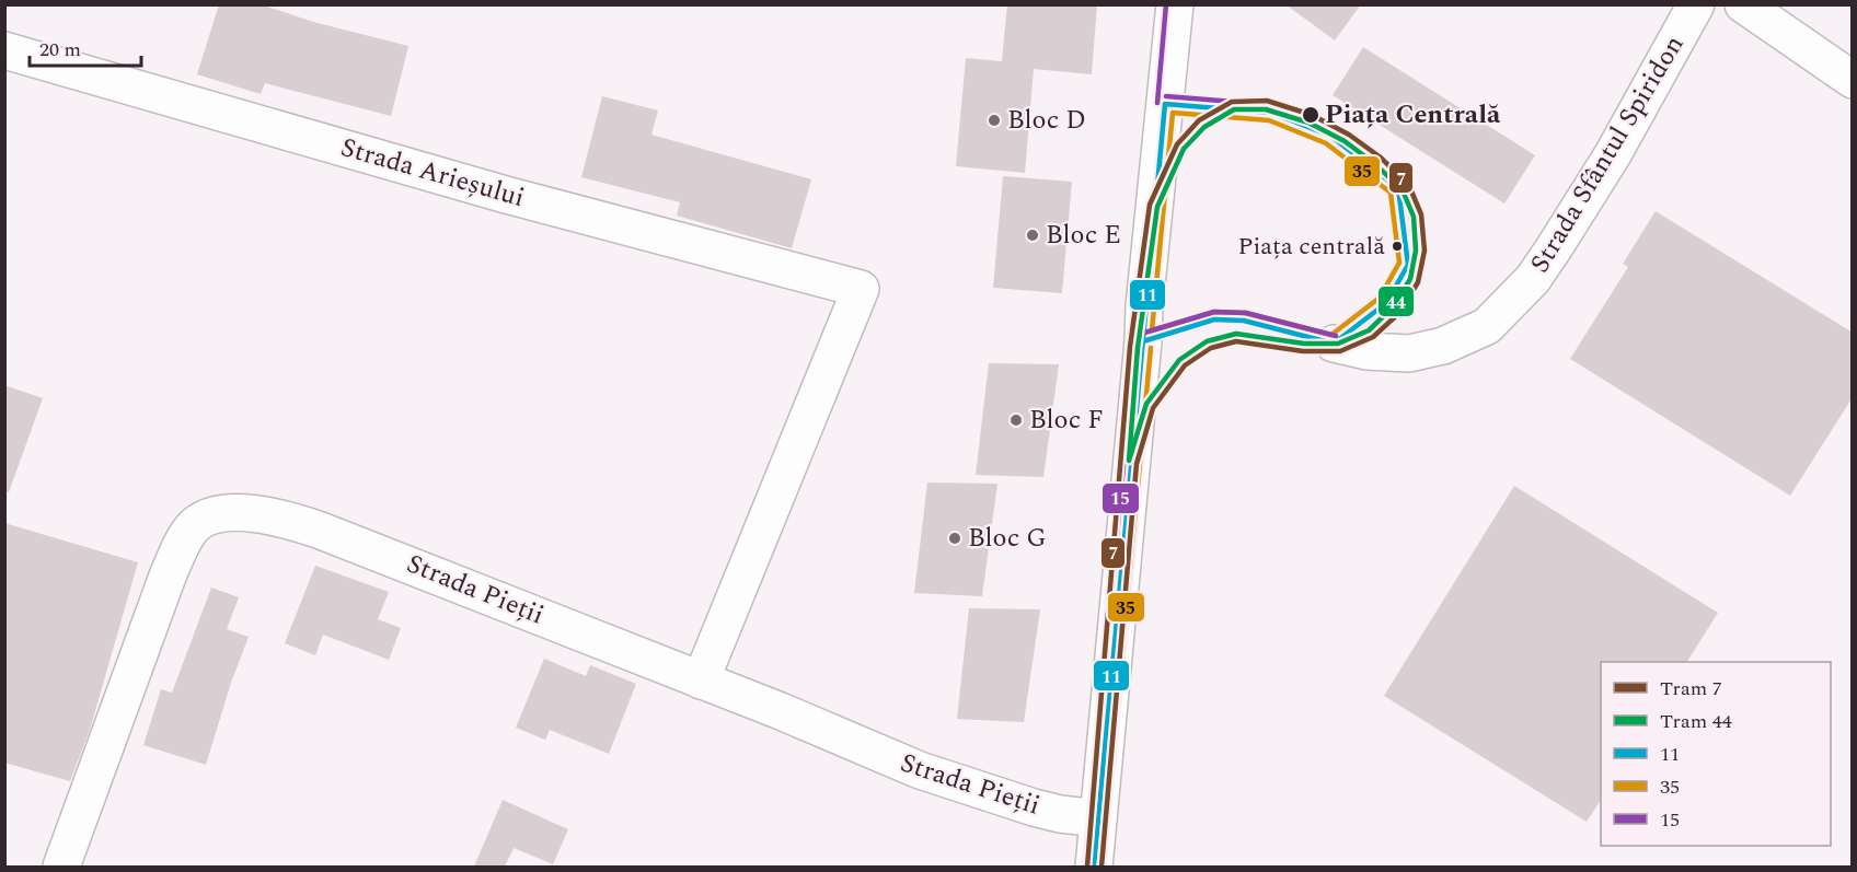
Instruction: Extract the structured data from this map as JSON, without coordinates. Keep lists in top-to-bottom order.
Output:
{
  "streets": {
    "street": ["Strada Sfântul Spiridon", "Strada Arieșului", "Strada Pieții"]
  },
  "crossings": [
    ["Strada Arieșului", "Strada Pieții"]
  ],
  "places": [
    "Piața Centrală",
    "Bloc D",
    "Bloc E",
    "Piața centrală",
    "Bloc F",
    "Bloc G"
  ],
  "lines": [
    "transit line 15",
    "tram line 7",
    "transit line 11",
    "tram line 44",
    "transit line 35"
  ],
  "legend": [
    "Tram 7",
    "Tram 44",
    "11",
    "35",
    "15"
  ],
  "scale_bar": "20 m"
}
